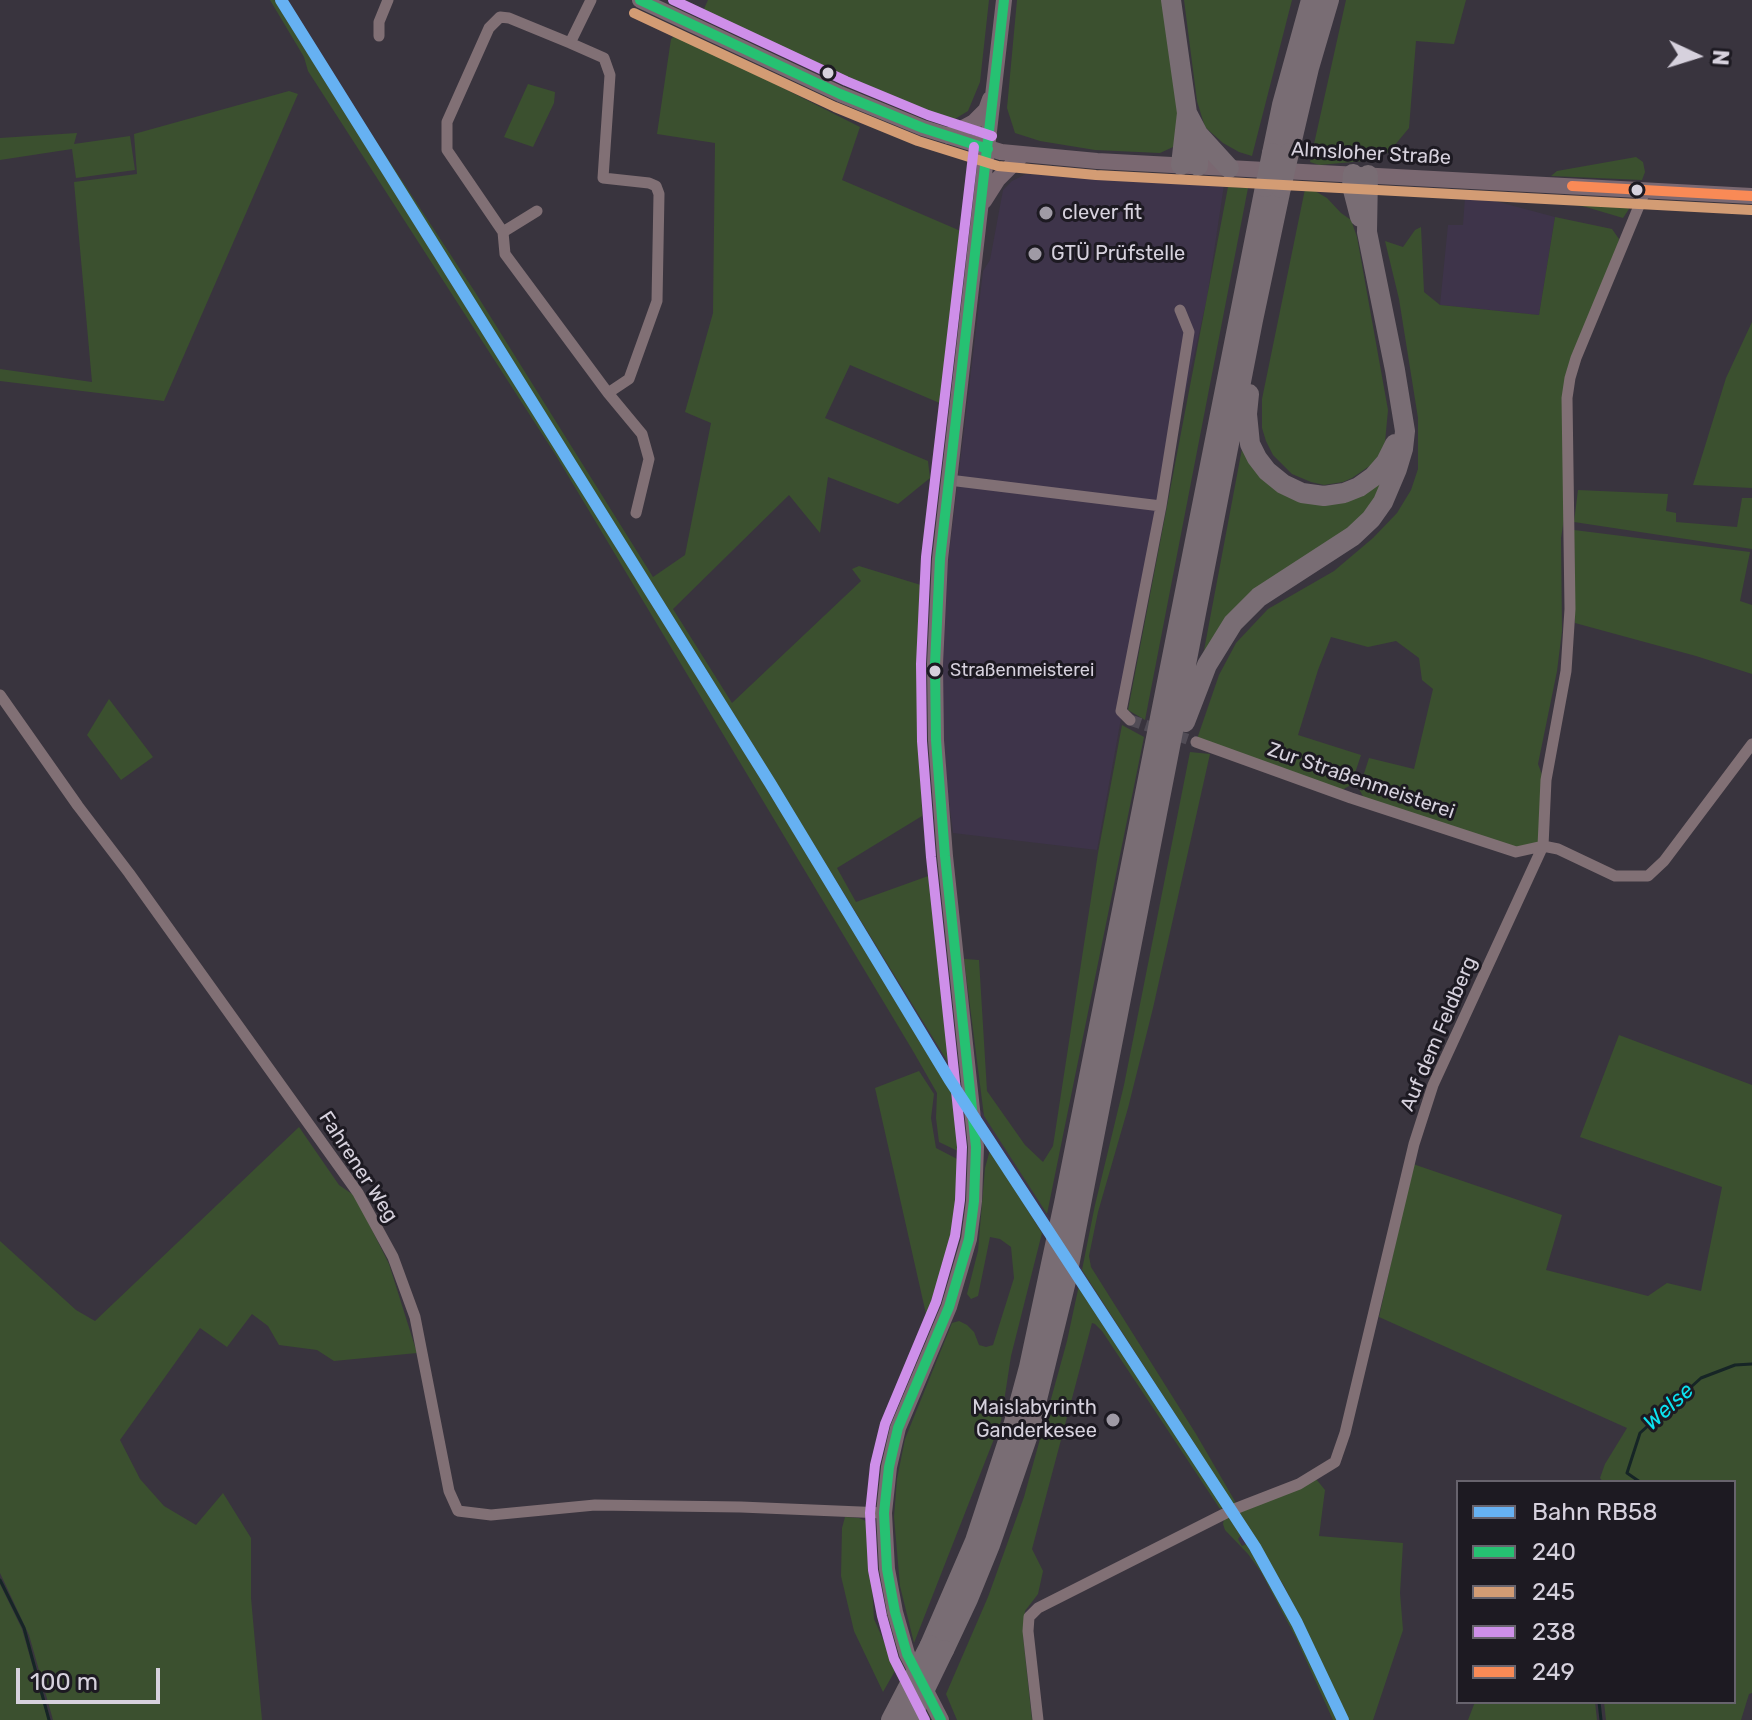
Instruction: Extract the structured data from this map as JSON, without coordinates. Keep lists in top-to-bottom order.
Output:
{
  "streets": {
    "main road": ["Almsloher Straße"],
    "street": ["Zur Straßenmeisterei", "Auf dem Feldberg", "Fahrener Weg"]
  },
  "crossings": [
    ["Almsloher Straße", "Auf dem Feldberg"]
  ],
  "water": ["Welse"],
  "places": [
    "clever fit",
    "GTÜ Prüfstelle",
    "Straßenmeisterei",
    "Maislabyrinth Ganderkesee"
  ],
  "lines": [
    "rail line RB58",
    "transit line 240",
    "transit line 238",
    "transit line 245",
    "transit line 249"
  ],
  "legend": [
    "Bahn RB58",
    "240",
    "245",
    "238",
    "249"
  ],
  "scale_bar": "100 m",
  "north": "right"
}
